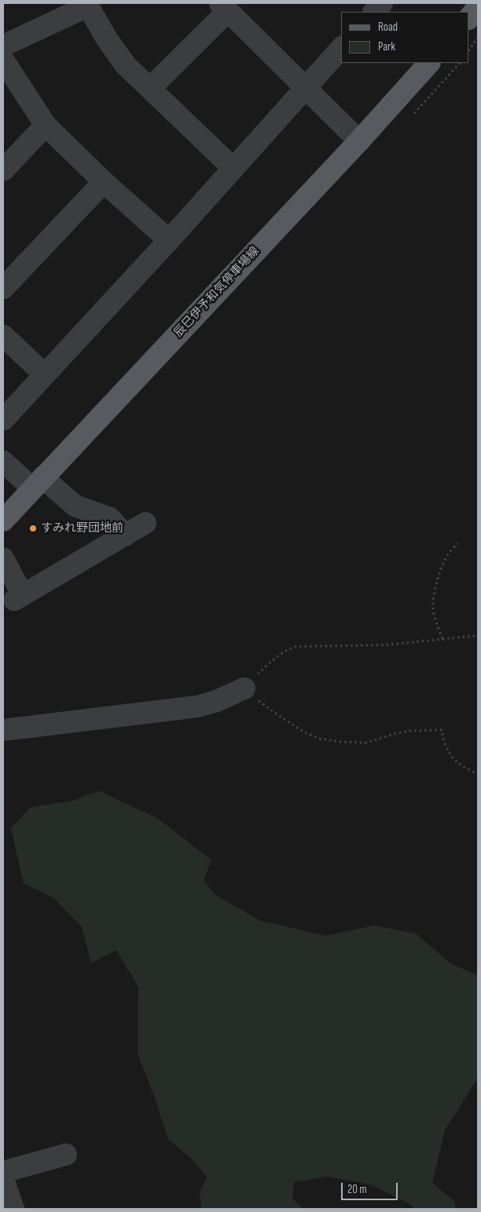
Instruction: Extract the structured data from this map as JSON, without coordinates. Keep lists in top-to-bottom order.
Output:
{
  "streets": {
    "main road": ["辰巳伊予和気停車場線"]
  },
  "places": ["すみれ野団地前"],
  "legend": ["Road", "Park"],
  "scale_bar": "20 m"
}
